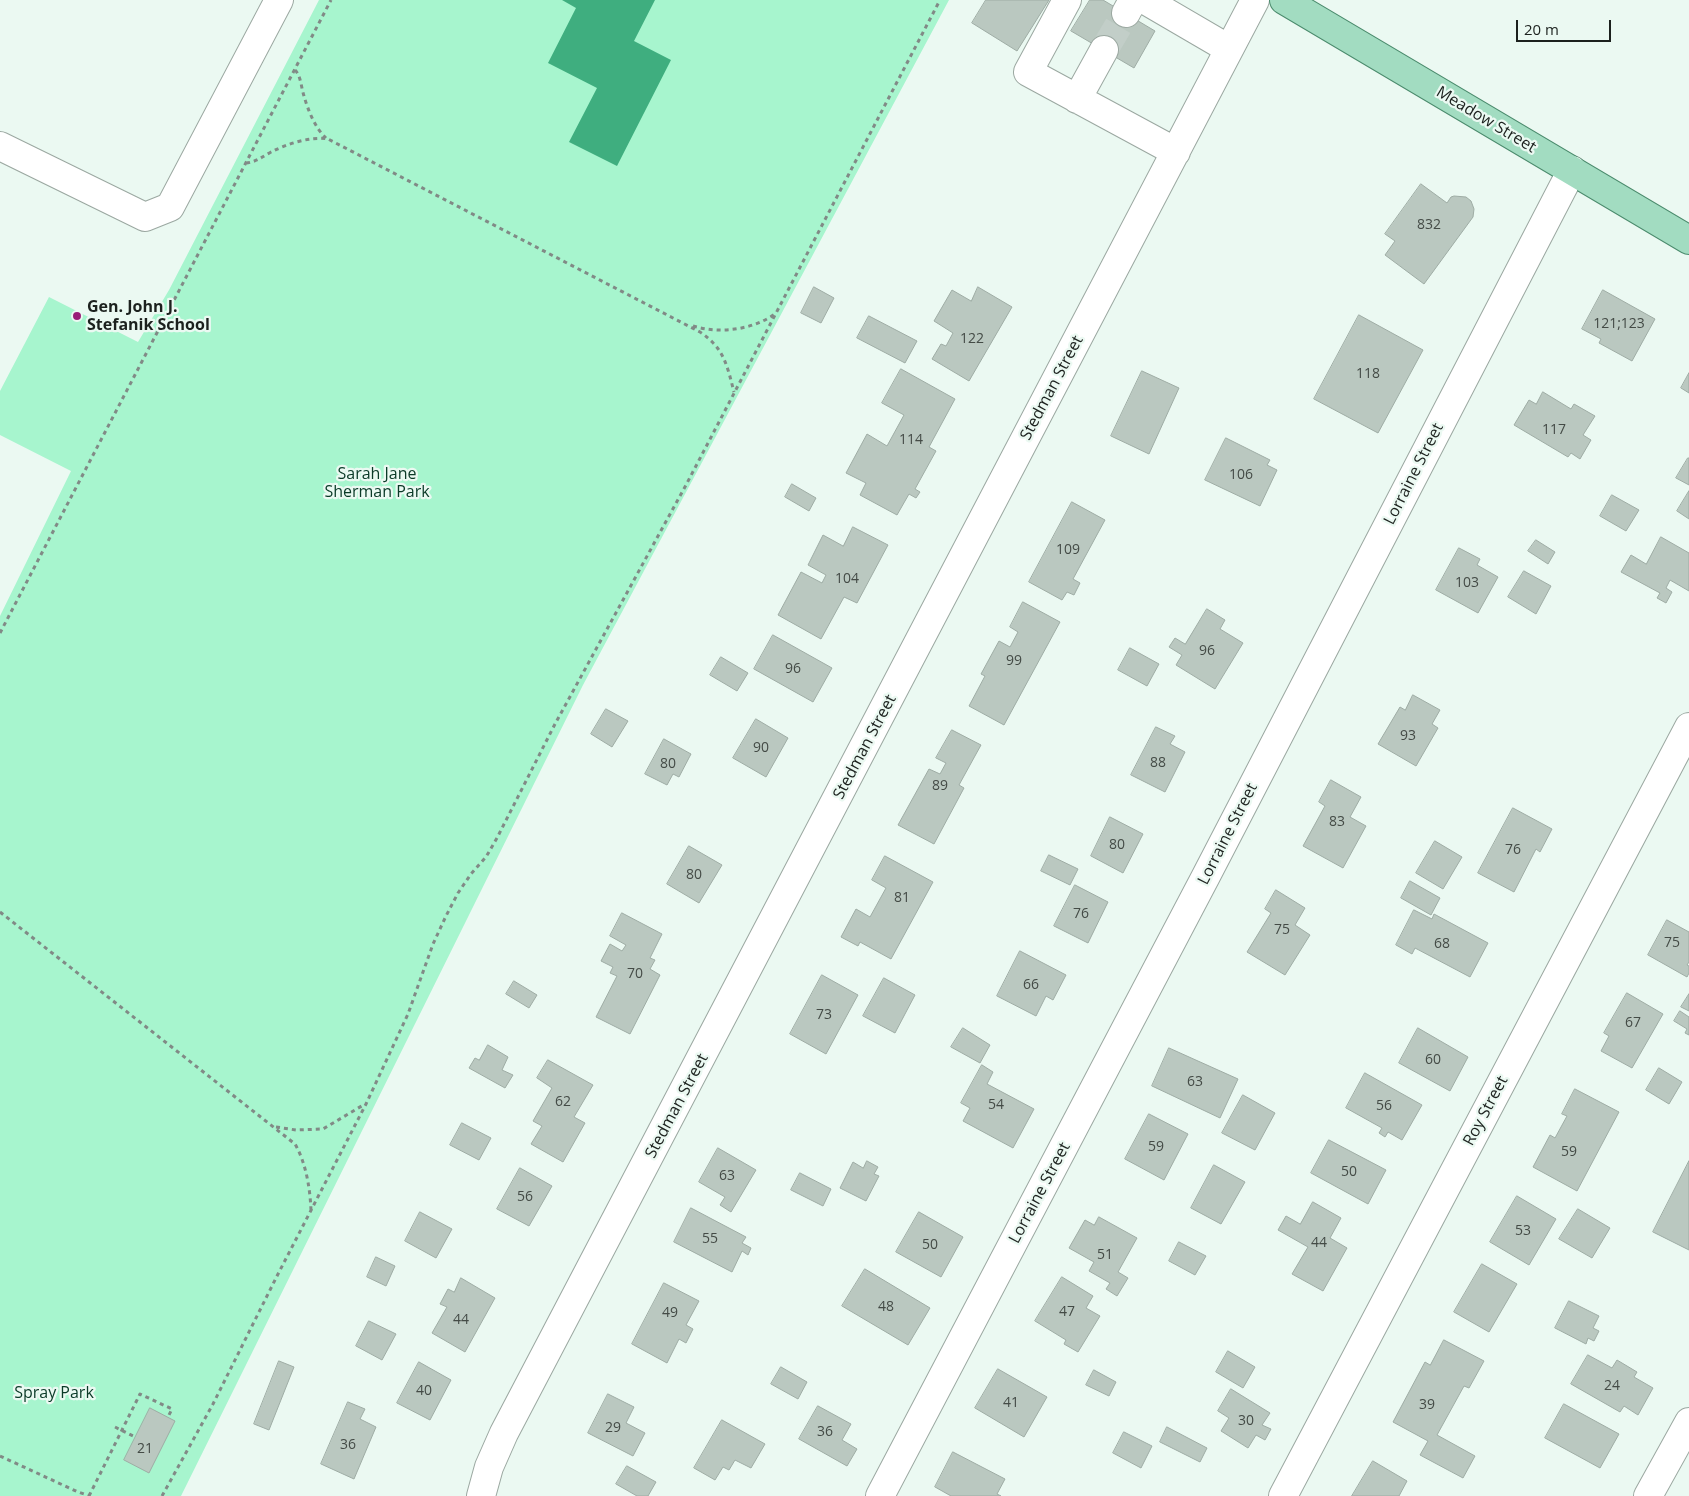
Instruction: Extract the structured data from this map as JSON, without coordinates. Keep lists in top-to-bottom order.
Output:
{
  "streets": {
    "main road": ["Meadow Street"],
    "street": ["Stedman Street", "Lorraine Street", "Roy Street"]
  },
  "crossings": [
    ["Meadow Street", "Lorraine Street"]
  ],
  "parks": ["Sarah Jane Sherman Park", "Spray Park"],
  "places": ["Gen. John J. Stefanik School"],
  "house_numbers": [
    "832",
    "121;123",
    "122",
    "118",
    "117",
    "114",
    "106",
    "109",
    "104",
    "103",
    "96",
    "99",
    "96",
    "93",
    "90",
    "88",
    "80",
    "89",
    "83",
    "80",
    "76",
    "80",
    "81",
    "76",
    "75",
    "75",
    "68",
    "70",
    "66",
    "73",
    "67",
    "60",
    "63",
    "62",
    "54",
    "56",
    "59",
    "59",
    "50",
    "63",
    "56",
    "53",
    "55",
    "44",
    "50",
    "51",
    "48",
    "47",
    "49",
    "44",
    "24",
    "40",
    "41",
    "39",
    "30",
    "29",
    "36",
    "36",
    "21"
  ],
  "scale_bar": "20 m"
}
